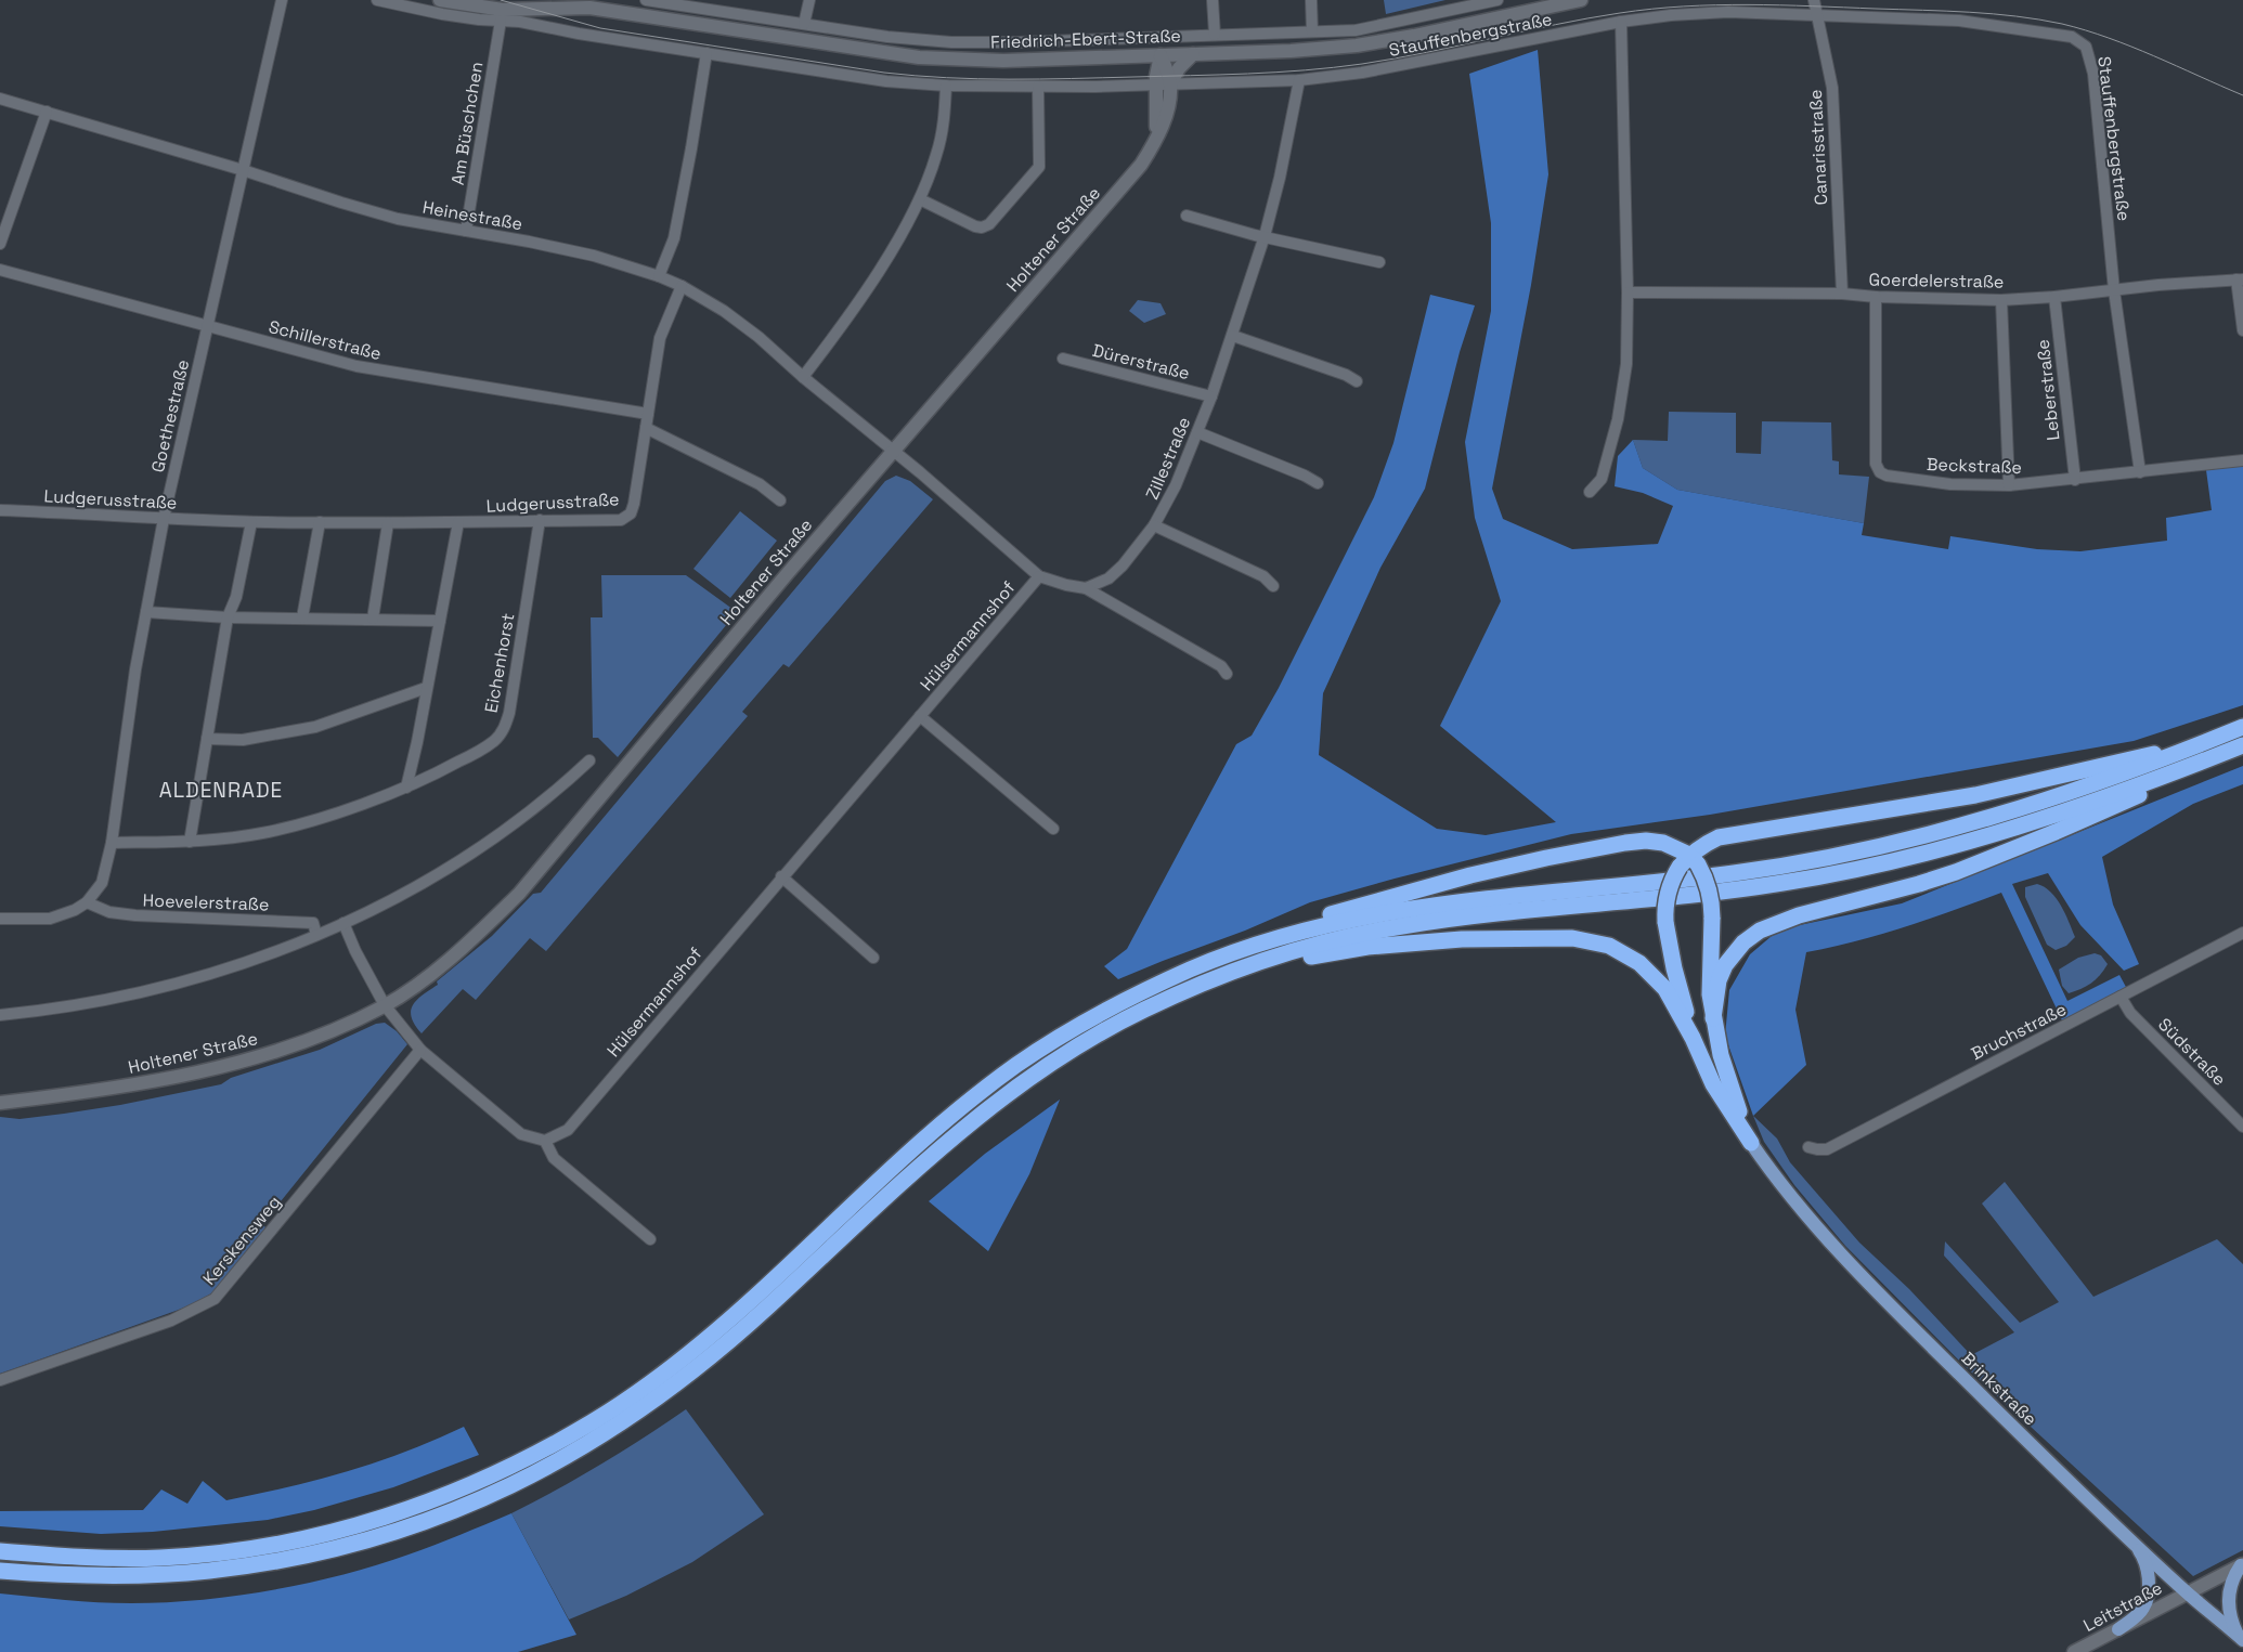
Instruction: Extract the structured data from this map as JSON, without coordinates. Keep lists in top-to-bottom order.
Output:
{
  "streets": {
    "main road": ["Brinkstraße"],
    "street": [
      "Stauffenbergstraße",
      "Friedrich-Ebert-Straße",
      "Am Büschchen",
      "Canarisstraße",
      "Heinestraße",
      "Holtener Straße",
      "Goerdelerstraße",
      "Schillerstraße",
      "Dürerstraße",
      "Leberstraße",
      "Goethestraße",
      "Zillestraße",
      "Beckstraße",
      "Ludgerusstraße",
      "Hülsermannshof",
      "Eichenhorst",
      "Hoevelerstraße",
      "Bruchstraße",
      "Südstraße",
      "Kerskensweg",
      "Leitstraße"
    ]
  },
  "crossings": [
    ["Stauffenbergstraße", "Friedrich-Ebert-Straße"],
    ["Stauffenbergstraße", "Am Büschchen"],
    ["Stauffenbergstraße", "Canarisstraße"],
    ["Stauffenbergstraße", "Holtener Straße"],
    ["Stauffenbergstraße", "Goerdelerstraße"],
    ["Stauffenbergstraße", "Zillestraße"],
    ["Stauffenbergstraße", "Beckstraße"],
    ["Friedrich-Ebert-Straße", "Am Büschchen"],
    ["Friedrich-Ebert-Straße", "Holtener Straße"],
    ["Am Büschchen", "Heinestraße"],
    ["Canarisstraße", "Goerdelerstraße"],
    ["Heinestraße", "Holtener Straße"],
    ["Heinestraße", "Goethestraße"],
    ["Heinestraße", "Ludgerusstraße"],
    ["Goerdelerstraße", "Leberstraße"],
    ["Goerdelerstraße", "Beckstraße"],
    ["Schillerstraße", "Goethestraße"],
    ["Schillerstraße", "Ludgerusstraße"],
    ["Dürerstraße", "Zillestraße"],
    ["Leberstraße", "Beckstraße"],
    ["Goethestraße", "Ludgerusstraße"],
    ["Goethestraße", "Eichenhorst"],
    ["Ludgerusstraße", "Eichenhorst"],
    ["Bruchstraße", "Südstraße"],
    ["Brinkstraße", "Leitstraße"]
  ],
  "districts": ["ALDENRADE"]
}
